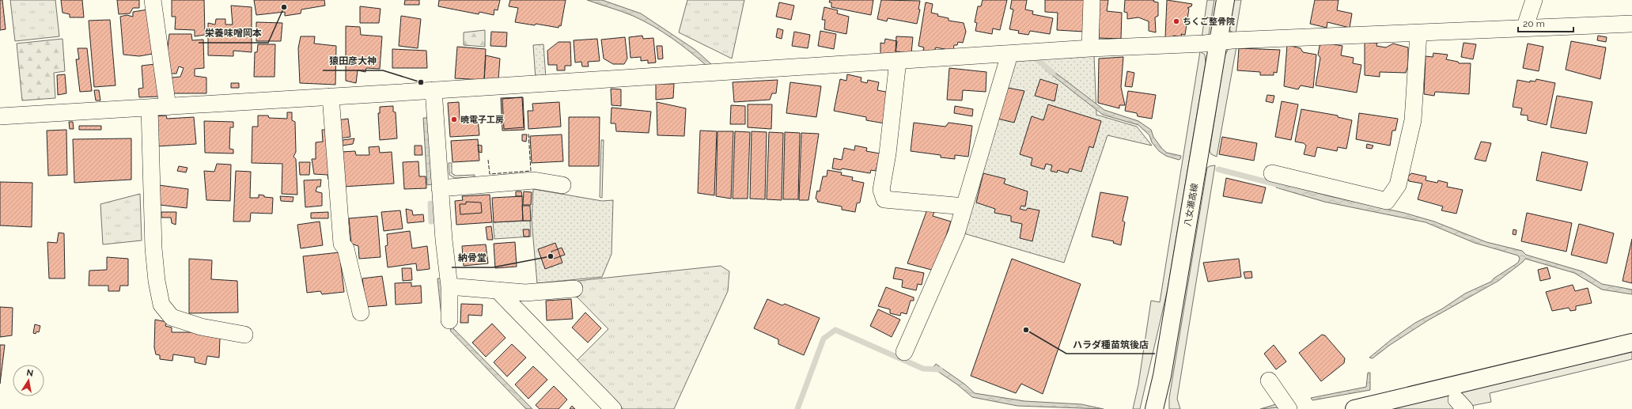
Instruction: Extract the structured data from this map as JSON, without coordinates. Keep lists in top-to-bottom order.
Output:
{
  "streets": {
    "main road": ["八女瀬高線"]
  },
  "places": [
    "栄養味噌岡本",
    "ちくご整骨院",
    "猿田彦大神",
    "暁電子工房",
    "納骨堂",
    "ハラダ種苗筑後店"
  ],
  "scale_bar": "20 m",
  "north": "top"
}
